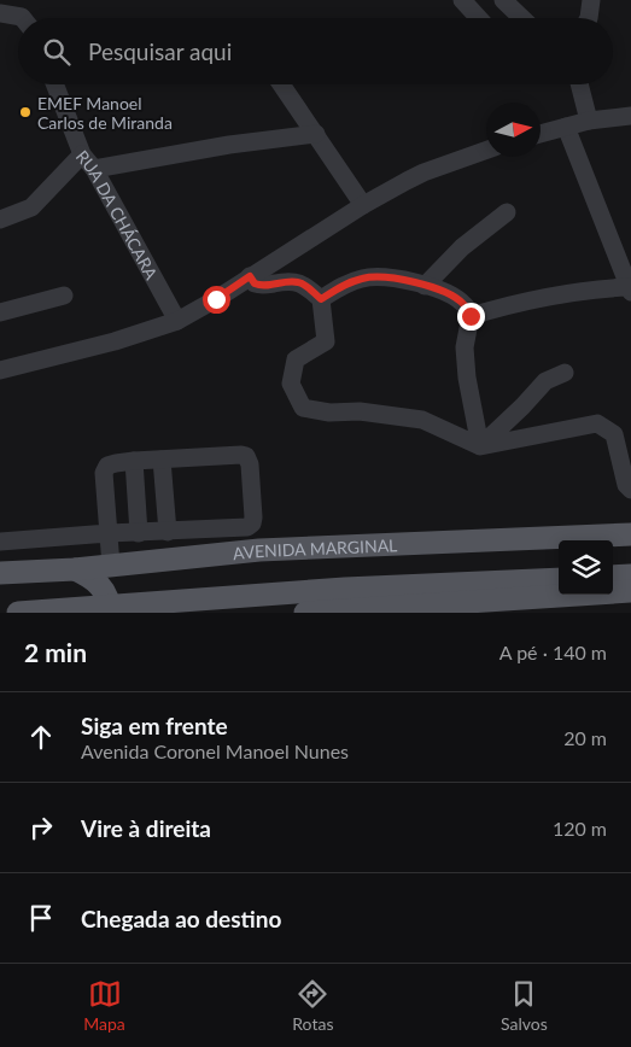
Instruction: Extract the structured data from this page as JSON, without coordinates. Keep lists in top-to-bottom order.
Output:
{
  "streets": {
    "main road": ["AVENIDA MARGINAL"],
    "street": ["RUA DA CHÁCARA"]
  },
  "places": ["EMEF Manoel Carlos de Miranda"],
  "north": "right",
  "page": {
    "search": "Pesquisar aqui",
    "heading": ["2 min", "A pé · 140 m"],
    "list": [
      ["Siga em frente", "Avenida Coronel Manoel Nunes", "20 m"],
      ["Vire à direita", "120 m"],
      "Chegada ao destino"
    ],
    "nav": ["Mapa", "Rotas", "Salvos"]
  }
}
